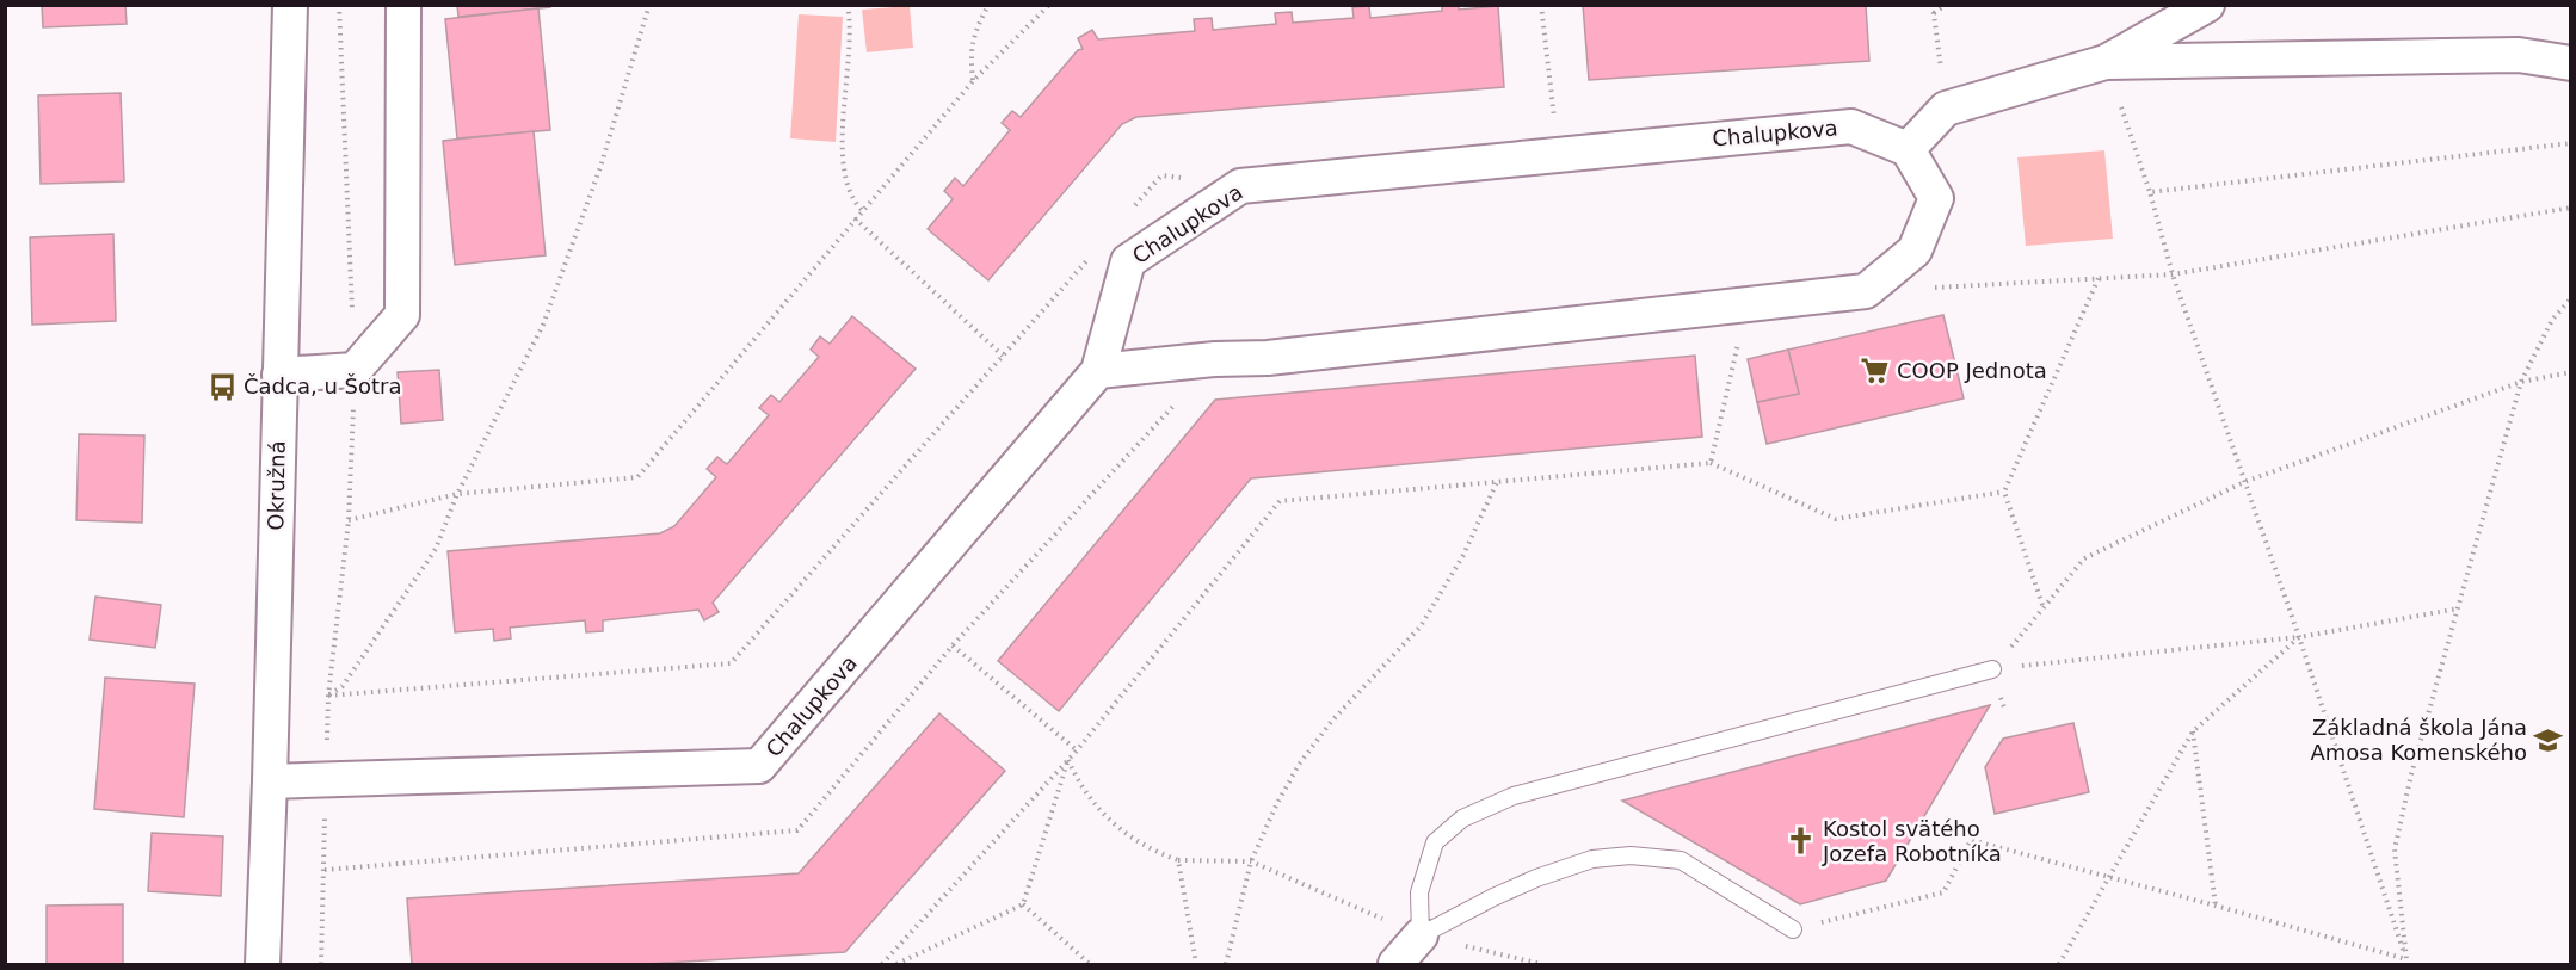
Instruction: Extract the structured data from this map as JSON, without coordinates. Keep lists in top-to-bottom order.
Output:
{
  "streets": {
    "street": ["Chalupkova", "Okružná"]
  },
  "crossings": [
    ["Chalupkova", "Okružná"]
  ],
  "places": {
    "supermarket": ["COOP Jednota"],
    "bus stop": ["Čadca, u Šotra"],
    "school or university": ["Základná škola Jána Amosa Komenského"],
    "church": ["Kostol svätého Jozefa Robotníka"]
  }
}
